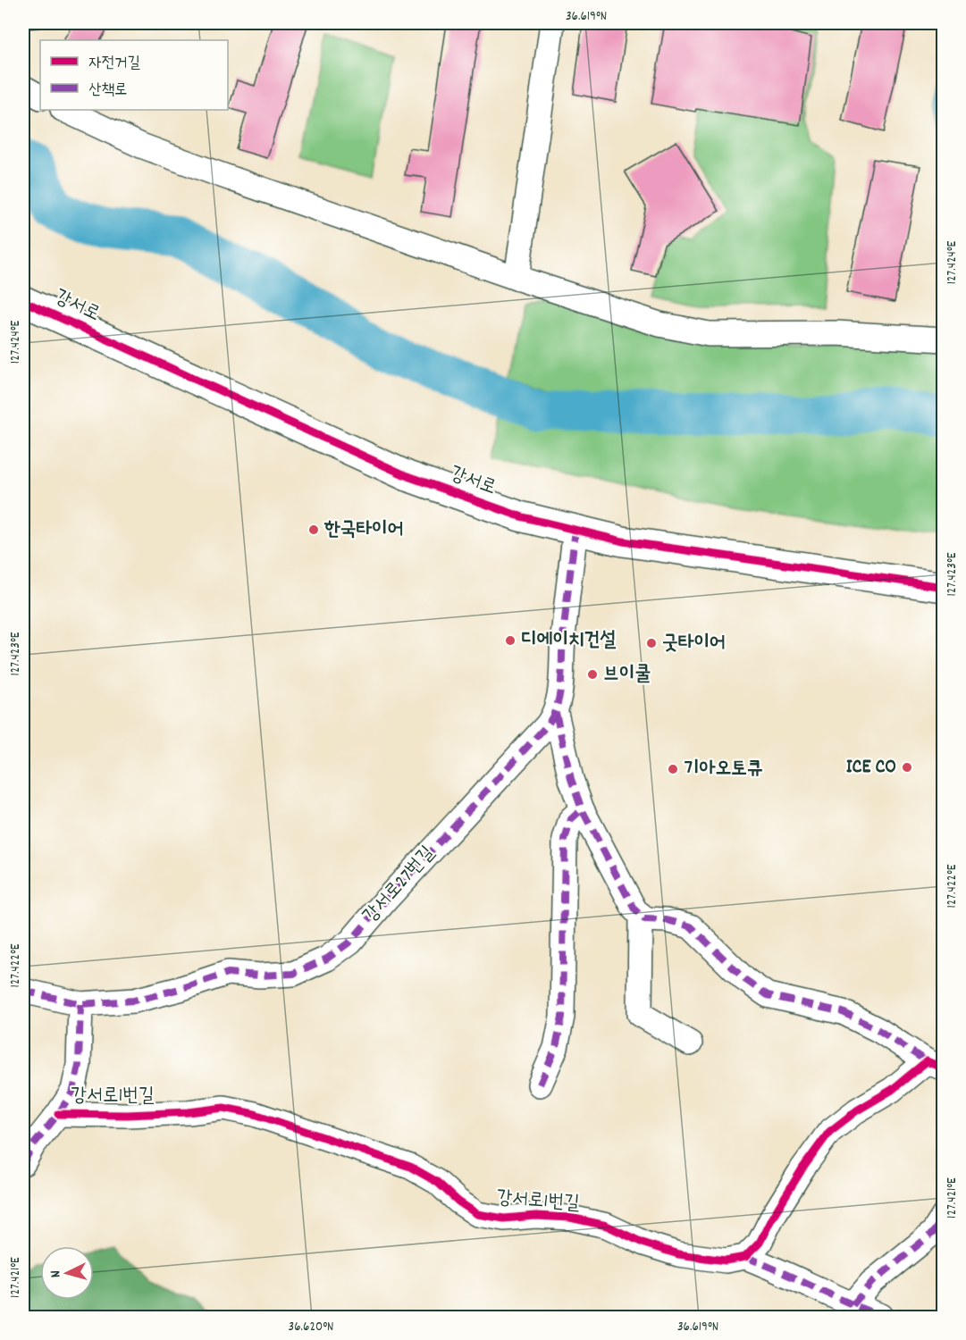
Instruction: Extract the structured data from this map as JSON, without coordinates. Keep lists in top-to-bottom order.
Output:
{
  "streets": {
    "street": ["강서로", "강서로27번길", "강서로1번길"]
  },
  "crossings": [
    ["강서로", "강서로27번길"]
  ],
  "places": [
    "한국타이어",
    "디에이치건설",
    "굿타이어",
    "브이쿨",
    "ICE CO",
    "기아오토큐"
  ],
  "legend": ["자전거길", "산책로"],
  "north": "left",
  "coordinates": [
    "36.619°N",
    "127.424°E",
    "127.423°E",
    "127.422°E",
    "127.421°E",
    "36.620°N"
  ]
}
